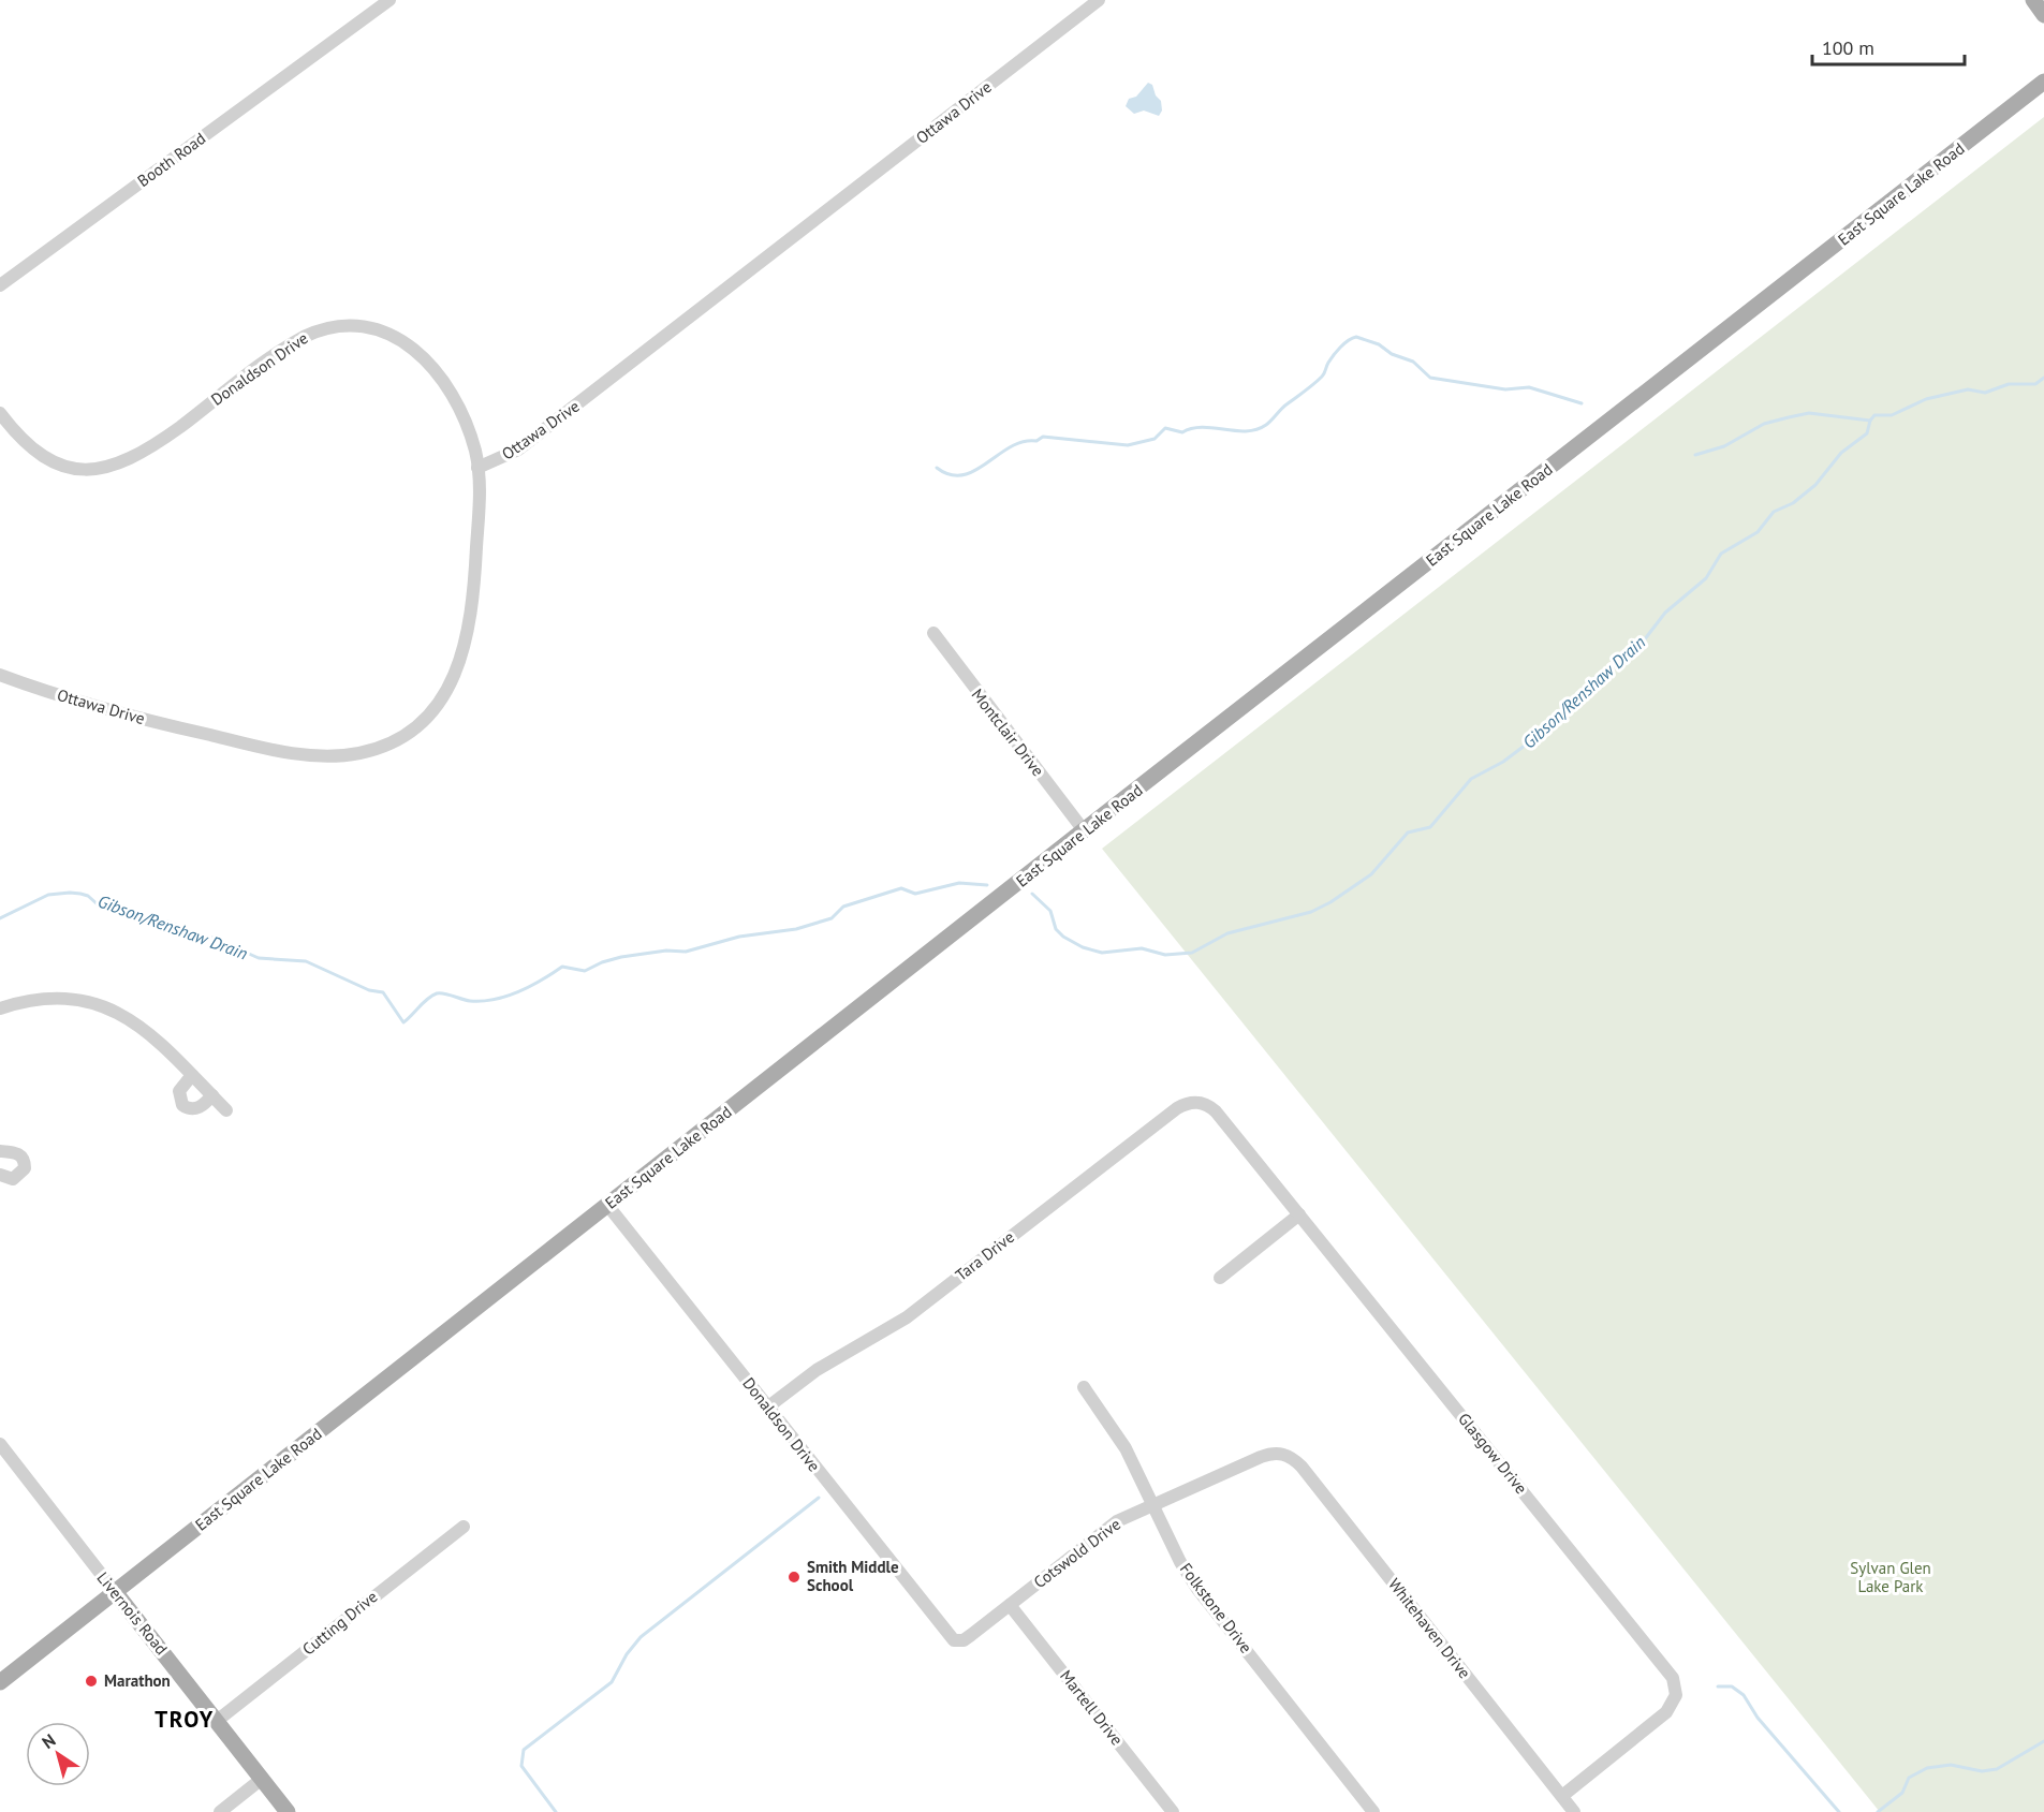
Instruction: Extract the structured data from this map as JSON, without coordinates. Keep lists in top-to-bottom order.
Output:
{
  "streets": {
    "main road": ["East Square Lake Road", "Livernois Road"],
    "street": [
      "Ottawa Drive",
      "Booth Road",
      "Donaldson Drive",
      "Montclair Drive",
      "Tara Drive",
      "Glasgow Drive",
      "Cotswold Drive",
      "Folkstone Drive",
      "Cutting Drive",
      "Whitehaven Drive",
      "Martell Drive"
    ]
  },
  "crossings": [
    ["Ottawa Drive", "Donaldson Drive"],
    ["East Square Lake Road", "Donaldson Drive"],
    ["East Square Lake Road", "Montclair Drive"],
    ["East Square Lake Road", "Livernois Road"],
    ["Donaldson Drive", "Tara Drive"],
    ["Donaldson Drive", "Cotswold Drive"],
    ["Tara Drive", "Glasgow Drive"],
    ["Glasgow Drive", "Whitehaven Drive"],
    ["Cotswold Drive", "Folkstone Drive"],
    ["Cotswold Drive", "Whitehaven Drive"],
    ["Cotswold Drive", "Martell Drive"],
    ["Livernois Road", "Cutting Drive"]
  ],
  "districts": ["TROY"],
  "water": ["Gibson/Renshaw Drain"],
  "parks": ["Sylvan Glen Lake Park"],
  "places": ["Smith Middle School", "Marathon"],
  "scale_bar": "100 m",
  "north": "top left"
}
